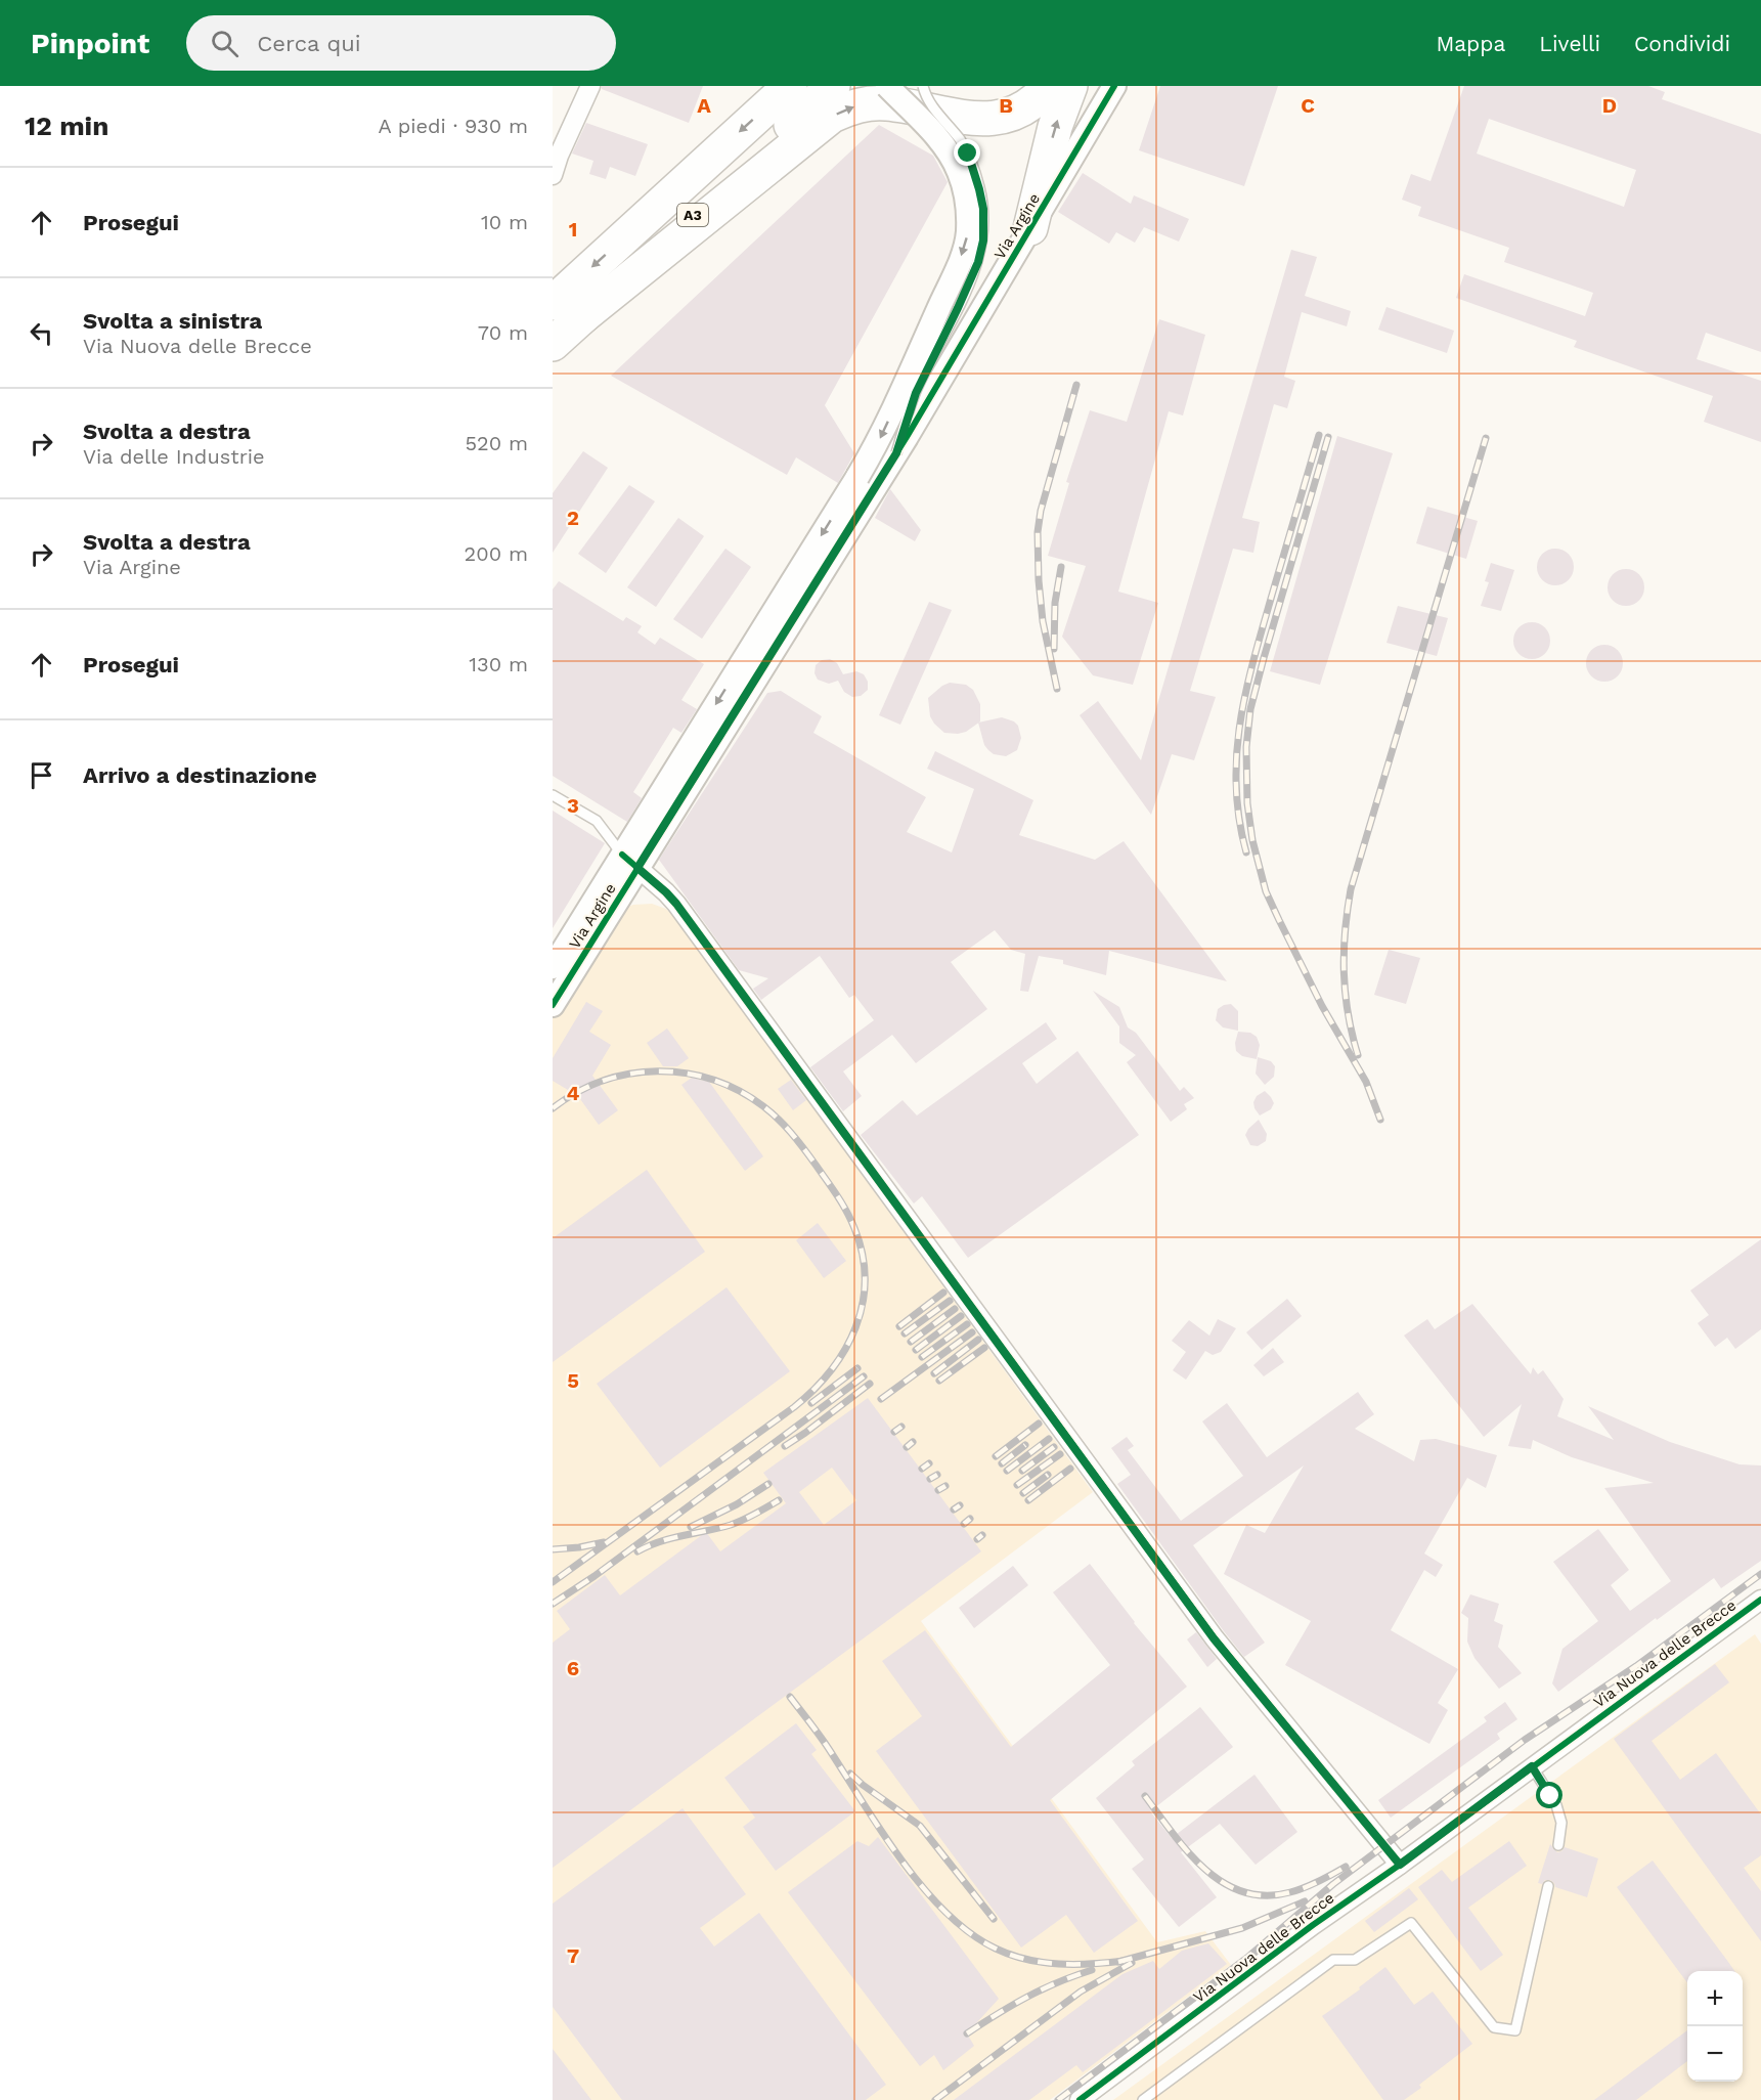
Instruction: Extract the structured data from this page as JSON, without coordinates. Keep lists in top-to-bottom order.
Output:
{
  "streets": {
    "highway": ["A3"],
    "street": ["Via Argine", "Via Nuova delle Brecce"]
  },
  "page": {
    "header": "Pinpoint",
    "search": "Cerca qui",
    "nav": ["Mappa", "Livelli", "Condividi"],
    "heading": ["12 min", "A piedi · 930 m"],
    "list": [
      ["Prosegui", "10 m"],
      ["Svolta a sinistra", "Via Nuova delle Brecce", "70 m"],
      ["Svolta a destra", "Via delle Industrie", "520 m"],
      ["Svolta a destra", "Via Argine", "200 m"],
      ["Prosegui", "130 m"],
      "Arrivo a destinazione"
    ],
    "map_buttons": ["+", "−"]
  },
  "grid": {
    "columns": [
      "A",
      "B",
      "C",
      "D"
    ],
    "rows": [
      "1",
      "2",
      "3",
      "4",
      "5",
      "6",
      "7"
    ]
  }
}
